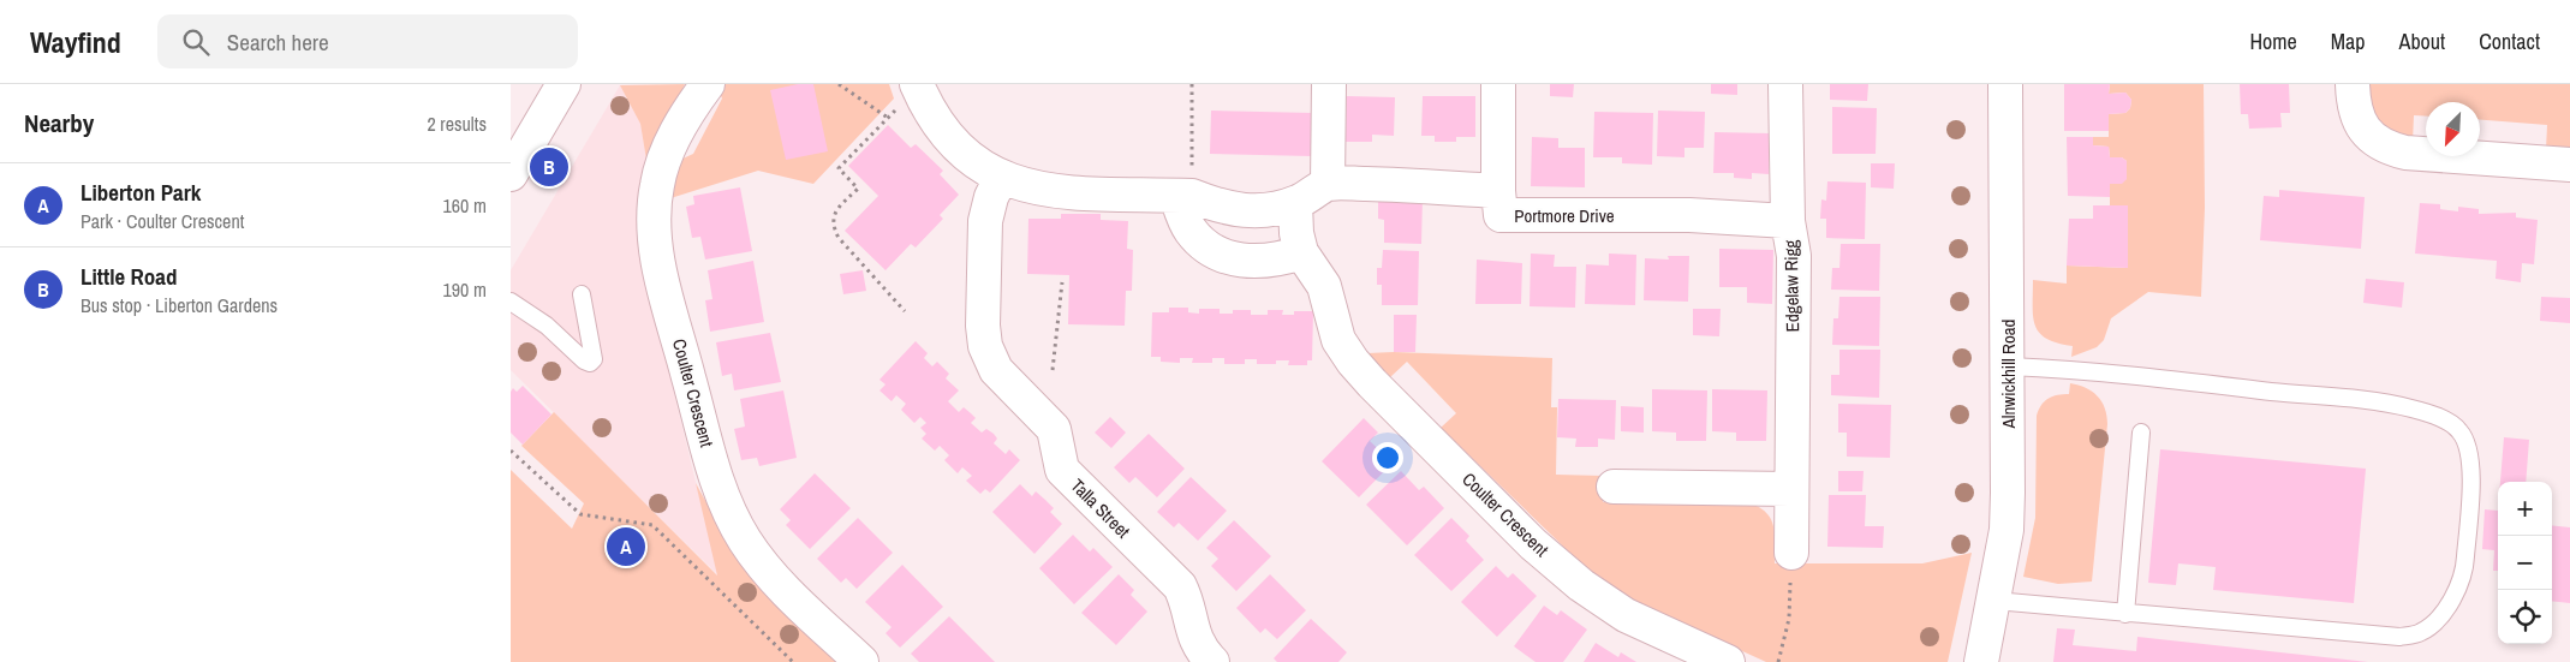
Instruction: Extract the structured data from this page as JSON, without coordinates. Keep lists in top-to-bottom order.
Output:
{
  "streets": {
    "street": [
      "Portmore Drive",
      "Edgelaw Rigg",
      "Alnwickhill Road",
      "Coulter Crescent",
      "Talla Street"
    ]
  },
  "crossings": [
    ["Portmore Drive", "Edgelaw Rigg"]
  ],
  "north": "bottom left",
  "page": {
    "header": "Wayfind",
    "search": "Search here",
    "nav": [
      "Home",
      "Map",
      "About",
      "Contact"
    ],
    "heading": ["Nearby", "2 results"],
    "pins": ["B", "A"],
    "list": [
      {
        "mark": "A",
        "name": "Liberton Park",
        "note": "Park · Coulter Crescent",
        "value": "160 m"
      },
      {
        "mark": "B",
        "name": "Little Road",
        "note": "Bus stop · Liberton Gardens",
        "value": "190 m"
      }
    ],
    "map_buttons": ["+", "−"]
  }
}
